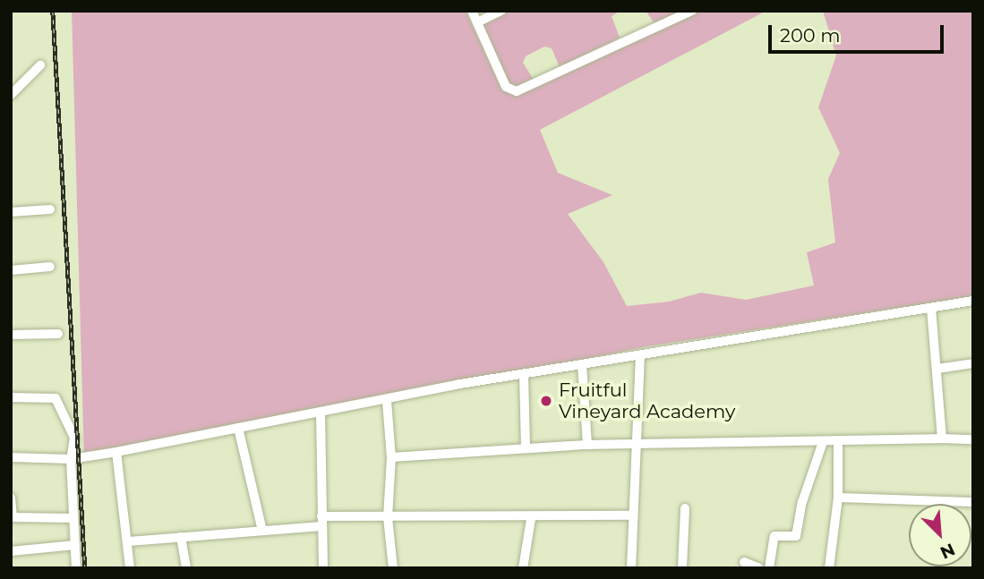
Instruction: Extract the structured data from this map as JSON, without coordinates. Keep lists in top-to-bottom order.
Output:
{
  "places": ["Fruitful Vineyard Academy"],
  "scale_bar": "200 m",
  "north": "bottom right"
}
